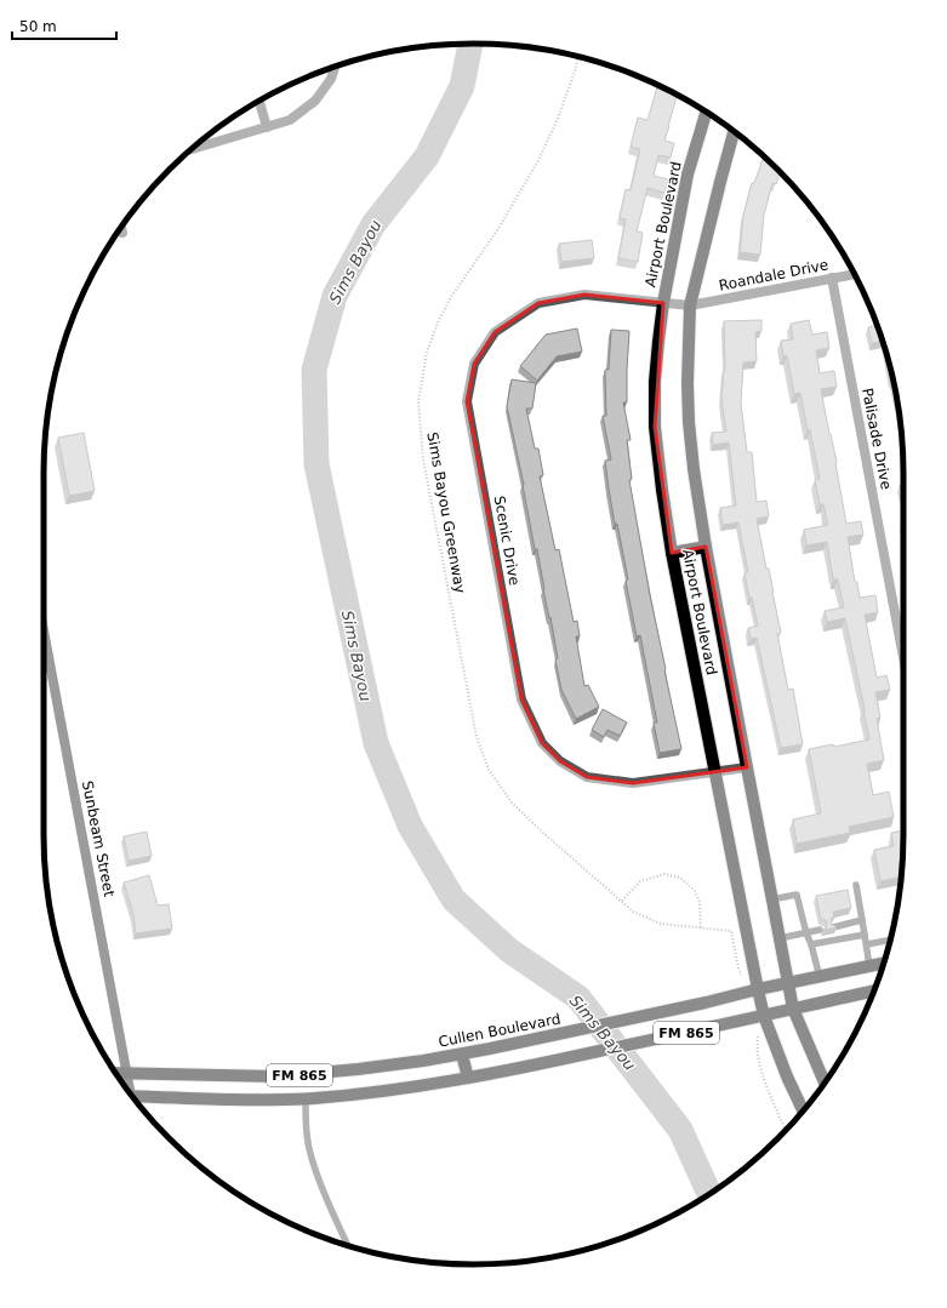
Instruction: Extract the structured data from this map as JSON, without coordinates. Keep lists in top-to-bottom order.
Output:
{
  "streets": {
    "main road": ["Airport Boulevard", "Cullen Boulevard", "FM 865"],
    "street": [
      "Roandale Drive",
      "Palisade Drive",
      "Scenic Drive",
      "Sunbeam Street"
    ],
    "path": ["Sims Bayou Greenway"]
  },
  "crossings": [
    ["Airport Boulevard", "Roandale Drive"],
    ["Airport Boulevard", "Scenic Drive"],
    ["Airport Boulevard", "Cullen Boulevard"],
    ["Airport Boulevard", "FM 865"],
    ["Roandale Drive", "Palisade Drive"],
    ["Roandale Drive", "Scenic Drive"],
    ["Sunbeam Street", "Cullen Boulevard"]
  ],
  "water": ["Sims Bayou"],
  "scale_bar": "50 m"
}
